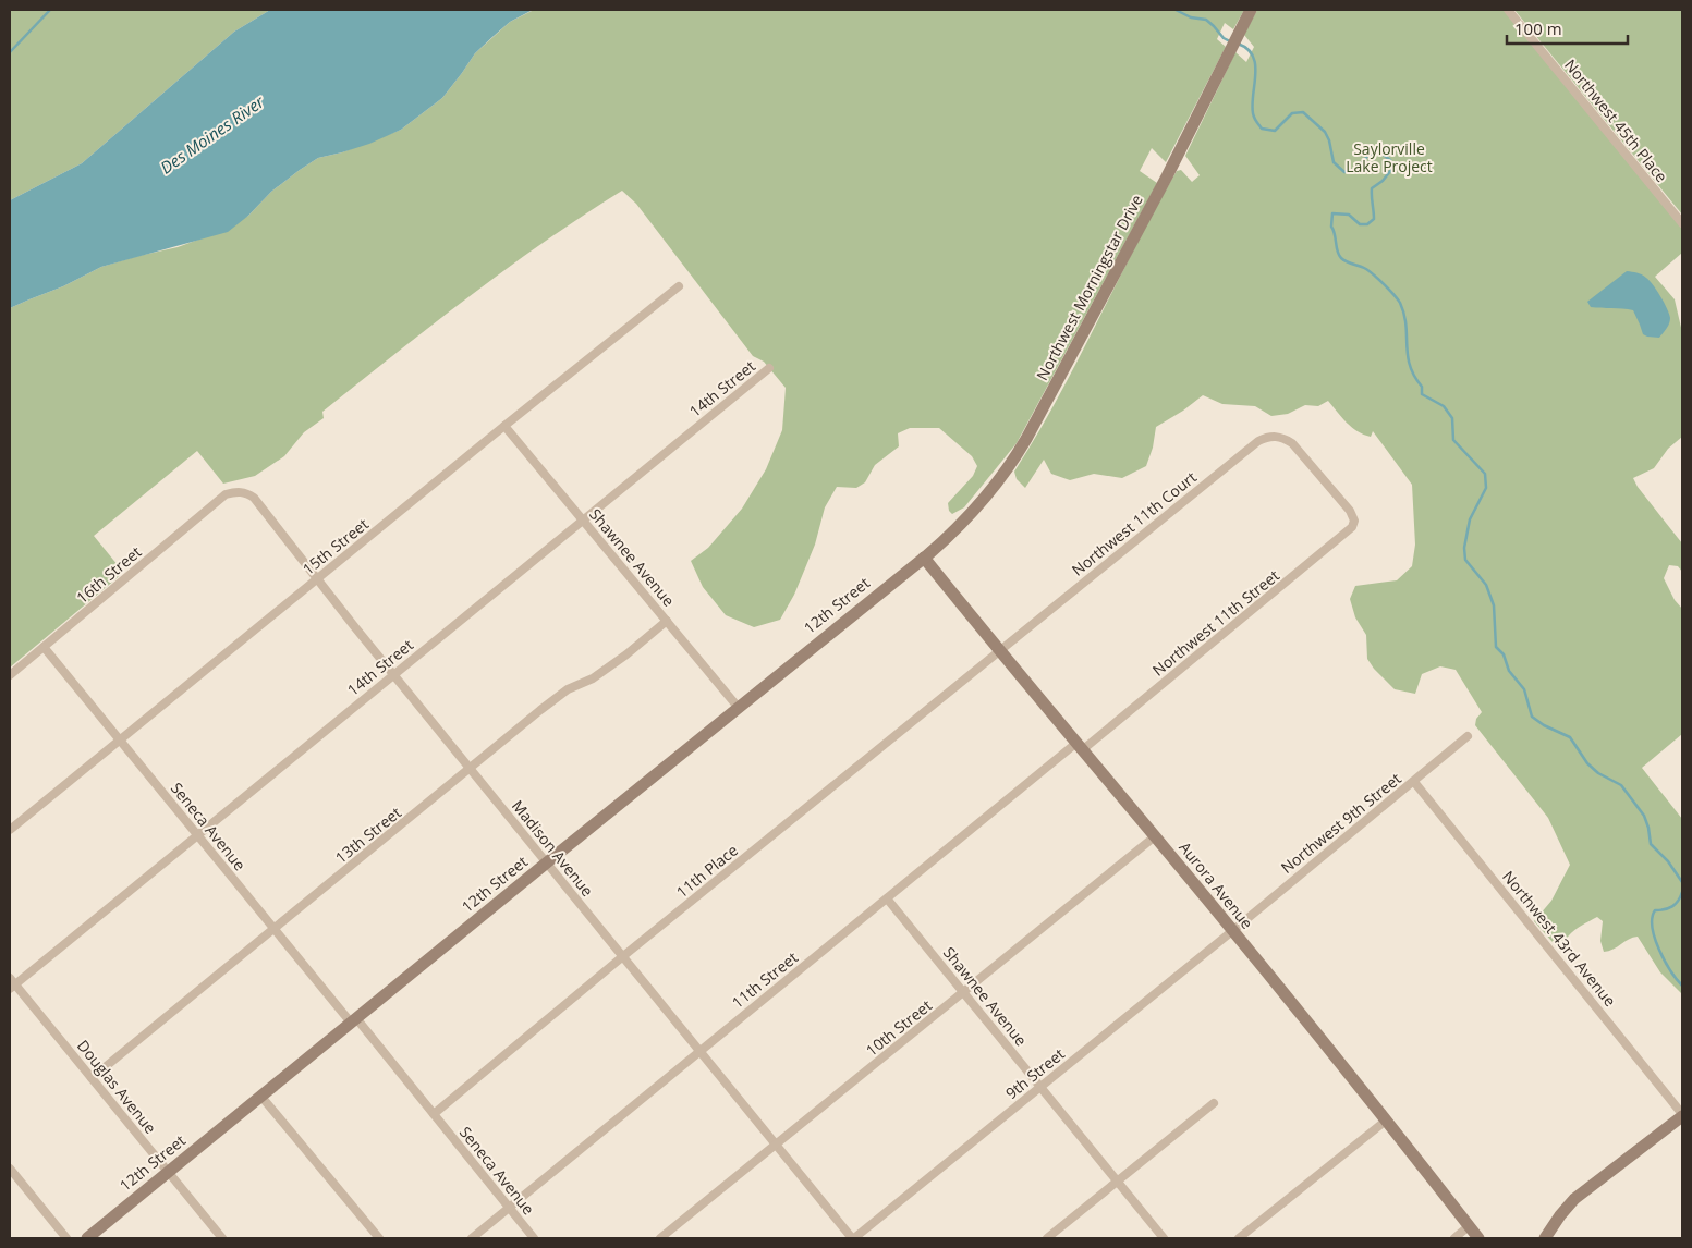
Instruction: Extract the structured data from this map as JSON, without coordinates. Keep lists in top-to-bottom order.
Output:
{
  "streets": {
    "main road": ["Northwest Morningstar Drive", "12th Street", "Aurora Avenue"],
    "street": [
      "Northwest 45th Place",
      "14th Street",
      "Northwest 11th Court",
      "15th Street",
      "Shawnee Avenue",
      "16th Street",
      "Northwest 11th Street",
      "Northwest 9th Street",
      "Seneca Avenue",
      "13th Street",
      "Madison Avenue",
      "11th Place",
      "Northwest 43rd Avenue",
      "11th Street",
      "10th Street",
      "9th Street",
      "Douglas Avenue"
    ]
  },
  "crossings": [
    ["Northwest Morningstar Drive", "12th Street"],
    ["Northwest Morningstar Drive", "Aurora Avenue"],
    ["14th Street", "Shawnee Avenue"],
    ["14th Street", "Seneca Avenue"],
    ["14th Street", "Madison Avenue"],
    ["14th Street", "Douglas Avenue"],
    ["Northwest 11th Court", "Northwest 11th Street"],
    ["Northwest 11th Court", "11th Place"],
    ["Northwest 11th Court", "Aurora Avenue"],
    ["15th Street", "Shawnee Avenue"],
    ["15th Street", "Seneca Avenue"],
    ["15th Street", "Madison Avenue"],
    ["Shawnee Avenue", "12th Street"],
    ["Shawnee Avenue", "13th Street"],
    ["Shawnee Avenue", "11th Street"],
    ["Shawnee Avenue", "10th Street"],
    ["Shawnee Avenue", "9th Street"],
    ["16th Street", "Seneca Avenue"],
    ["16th Street", "Madison Avenue"],
    ["12th Street", "Seneca Avenue"],
    ["12th Street", "Madison Avenue"],
    ["12th Street", "Aurora Avenue"],
    ["12th Street", "Douglas Avenue"],
    ["Northwest 11th Street", "Aurora Avenue"],
    ["Northwest 11th Street", "11th Street"],
    ["Northwest 9th Street", "Aurora Avenue"],
    ["Northwest 9th Street", "Northwest 43rd Avenue"],
    ["Northwest 9th Street", "9th Street"],
    ["Seneca Avenue", "13th Street"],
    ["Seneca Avenue", "11th Place"],
    ["Seneca Avenue", "11th Street"],
    ["13th Street", "Madison Avenue"],
    ["13th Street", "Douglas Avenue"],
    ["Madison Avenue", "11th Place"],
    ["Madison Avenue", "11th Street"],
    ["Madison Avenue", "10th Street"],
    ["Madison Avenue", "9th Street"],
    ["11th Place", "Aurora Avenue"],
    ["Aurora Avenue", "11th Street"],
    ["Aurora Avenue", "10th Street"],
    ["Aurora Avenue", "9th Street"]
  ],
  "water": ["Des Moines River"],
  "parks": ["Saylorville Lake Project"],
  "scale_bar": "100 m"
}
